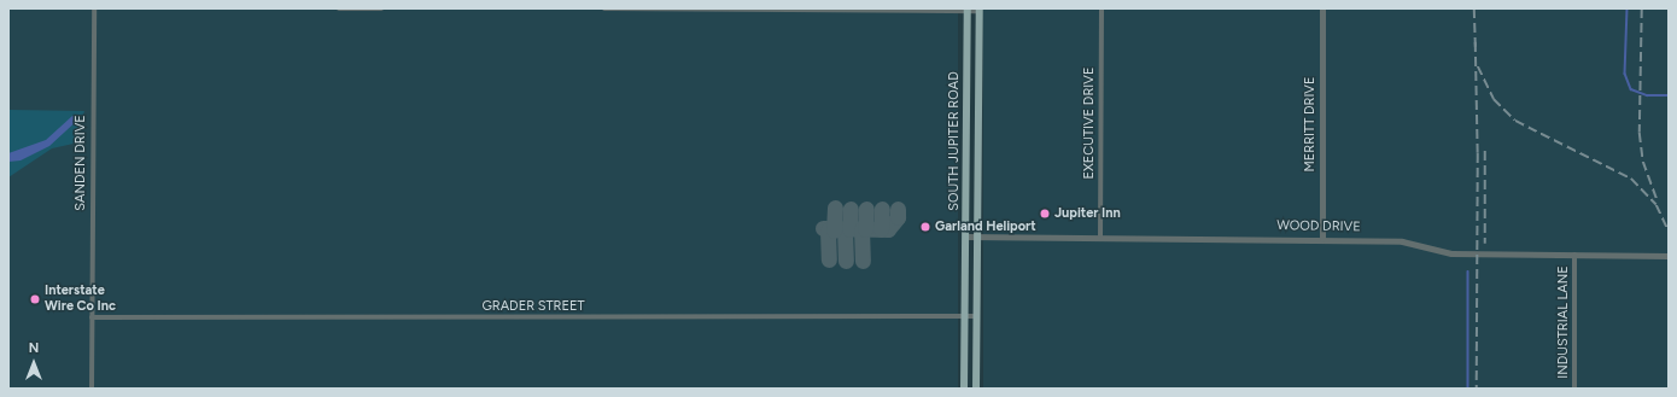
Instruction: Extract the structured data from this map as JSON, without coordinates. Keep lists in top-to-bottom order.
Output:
{
  "streets": {
    "main road": ["SOUTH JUPITER ROAD"],
    "street": [
      "EXECUTIVE DRIVE",
      "MERRITT DRIVE",
      "SANDEN DRIVE",
      "WOOD DRIVE",
      "GRADER STREET",
      "INDUSTRIAL LANE"
    ]
  },
  "crossings": [
    ["EXECUTIVE DRIVE", "WOOD DRIVE"],
    ["MERRITT DRIVE", "WOOD DRIVE"],
    ["SOUTH JUPITER ROAD", "WOOD DRIVE"],
    ["SOUTH JUPITER ROAD", "GRADER STREET"],
    ["SANDEN DRIVE", "GRADER STREET"],
    ["WOOD DRIVE", "INDUSTRIAL LANE"]
  ],
  "places": ["Jupiter Inn", "Garland Heliport", "Interstate Wire Co Inc"],
  "north": "top"
}
